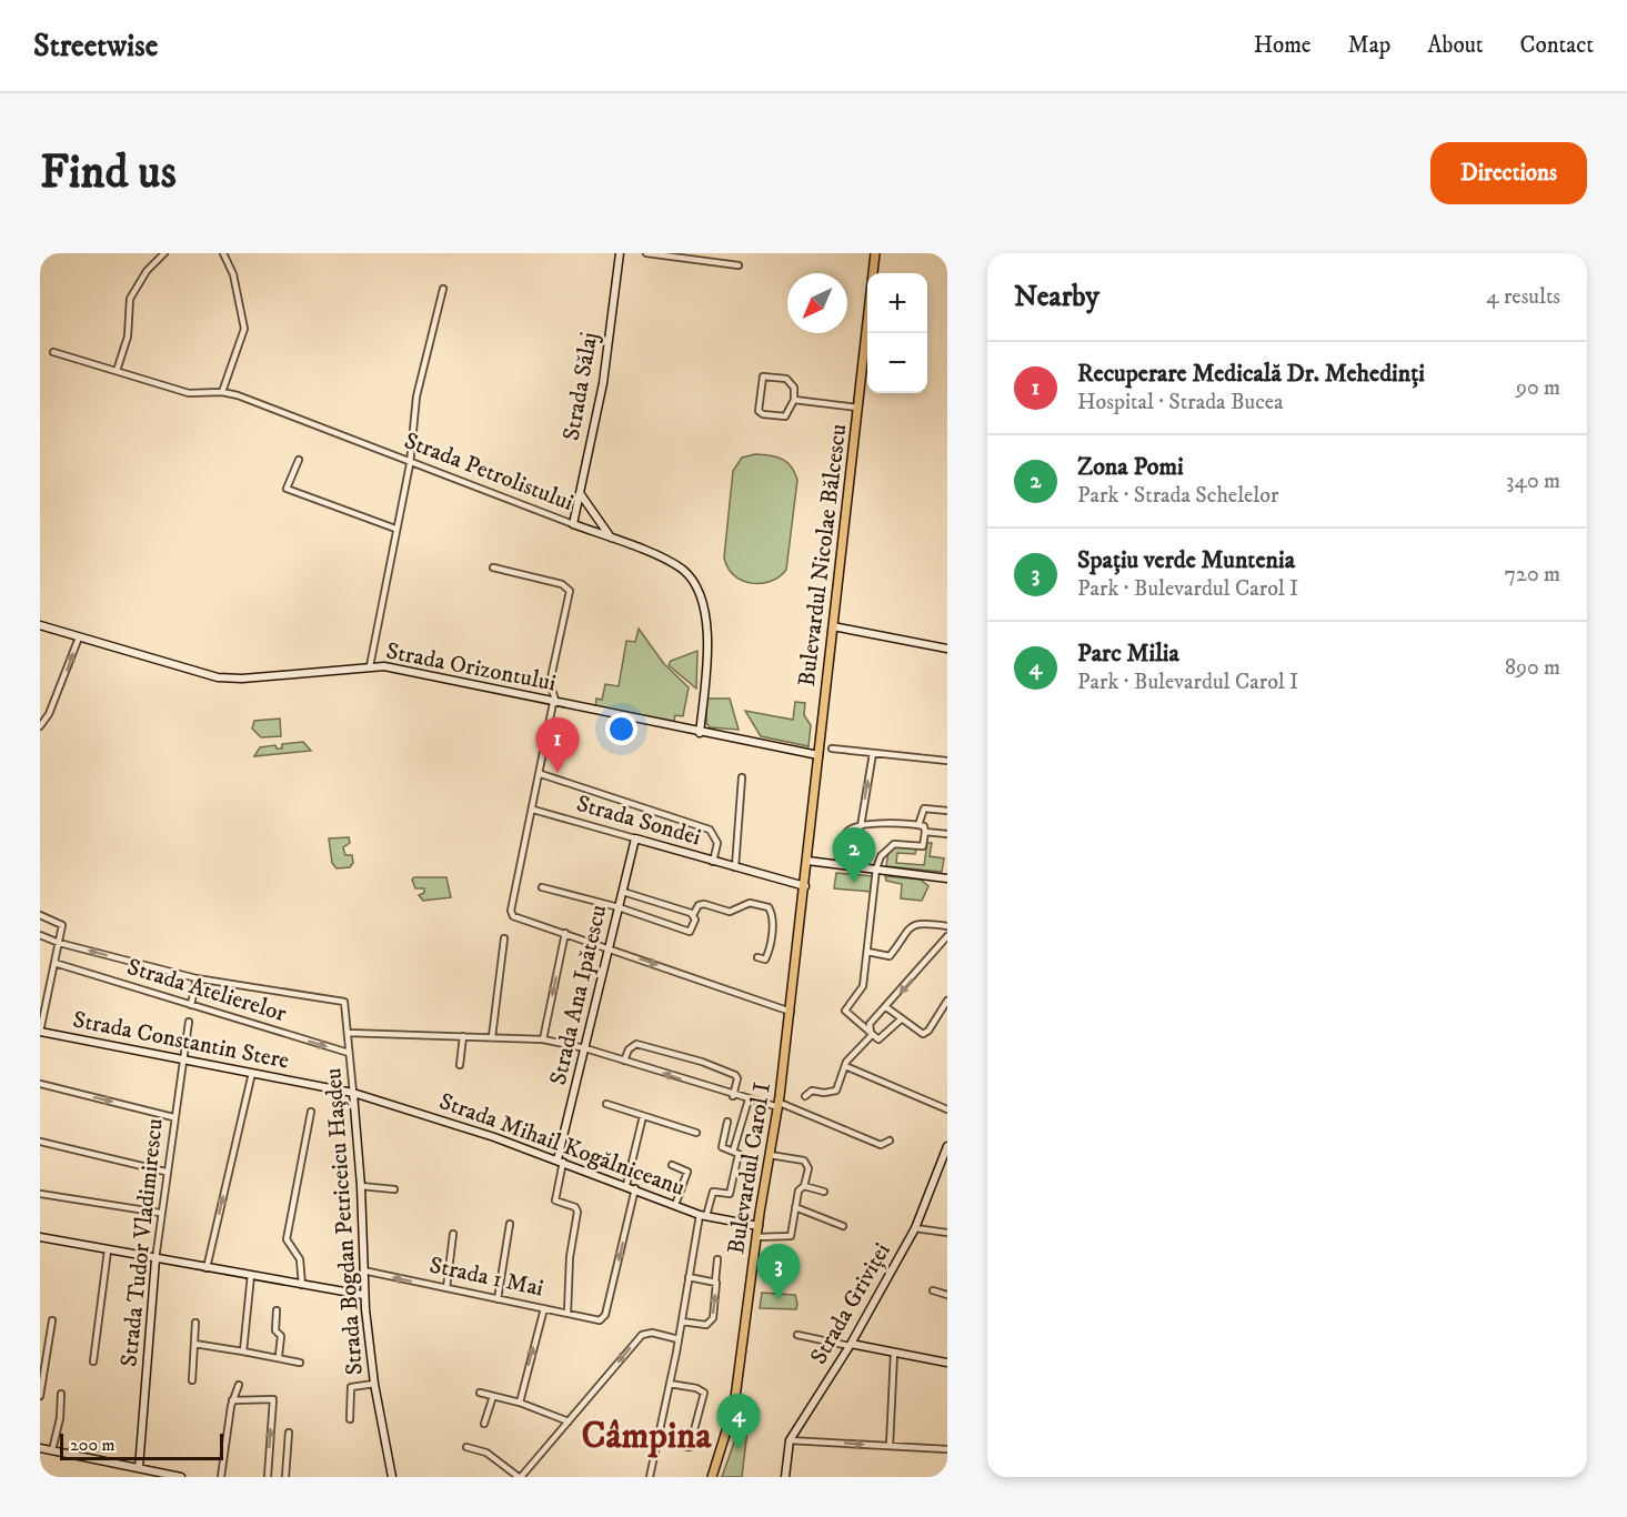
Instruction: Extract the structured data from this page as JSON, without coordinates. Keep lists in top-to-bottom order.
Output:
{
  "streets": {
    "main road": ["Bulevardul Nicolae Bălcescu", "Bulevardul Carol I"],
    "street": [
      "Strada Sălaj",
      "Strada Petrolistului",
      "Strada Orizontului",
      "Strada Sondei",
      "Strada Atelierelor",
      "Strada Ana Ipătescu",
      "Strada Constantin Stere",
      "Strada Mihail Kogălniceanu",
      "Strada Bogdan Petriceicu Hașdeu",
      "Strada Tudor Vladimirescu",
      "Strada 1 Mai",
      "Strada Griviței"
    ]
  },
  "crossings": [
    ["Strada Sălaj", "Strada Petrolistului"],
    ["Strada Petrolistului", "Strada Orizontului"],
    ["Bulevardul Nicolae Bălcescu", "Strada Orizontului"],
    ["Bulevardul Nicolae Bălcescu", "Bulevardul Carol I"],
    ["Strada Sondei", "Strada Ana Ipătescu"],
    ["Strada Sondei", "Bulevardul Carol I"],
    ["Strada Atelierelor", "Strada Bogdan Petriceicu Hașdeu"],
    ["Strada Ana Ipătescu", "Strada Mihail Kogălniceanu"],
    ["Strada Constantin Stere", "Strada Mihail Kogălniceanu"],
    ["Strada Constantin Stere", "Strada Bogdan Petriceicu Hașdeu"],
    ["Strada Constantin Stere", "Strada Tudor Vladimirescu"],
    ["Strada Mihail Kogălniceanu", "Bulevardul Carol I"],
    ["Strada Mihail Kogălniceanu", "Strada Bogdan Petriceicu Hașdeu"],
    ["Strada Mihail Kogălniceanu", "Strada 1 Mai"],
    ["Strada Bogdan Petriceicu Hașdeu", "Strada 1 Mai"]
  ],
  "one_way": ["Strada Atelierelor"],
  "districts": ["Câmpina"],
  "scale_bar": "200 m",
  "north": "bottom left",
  "page": {
    "header": "Streetwise",
    "nav": [
      "Home",
      "Map",
      "About",
      "Contact"
    ],
    "buttons": "Directions",
    "title": "Find us",
    "heading": ["Nearby", "4 results"],
    "map_buttons": ["+", "−"],
    "list": [
      {
        "mark": "1",
        "name": "Recuperare Medicală Dr. Mehedinți",
        "note": "Hospital · Strada Bucea",
        "value": "90 m"
      },
      {
        "mark": "2",
        "name": "Zona Pomi",
        "note": "Park · Strada Schelelor",
        "value": "340 m"
      },
      {
        "mark": "3",
        "name": "Spațiu verde Muntenia",
        "note": "Park · Bulevardul Carol I",
        "value": "720 m"
      },
      {
        "mark": "4",
        "name": "Parc Milia",
        "note": "Park · Bulevardul Carol I",
        "value": "890 m"
      }
    ],
    "pins": [
      "1",
      "2",
      "3",
      "4"
    ],
    "scale": "200 m"
  }
}
